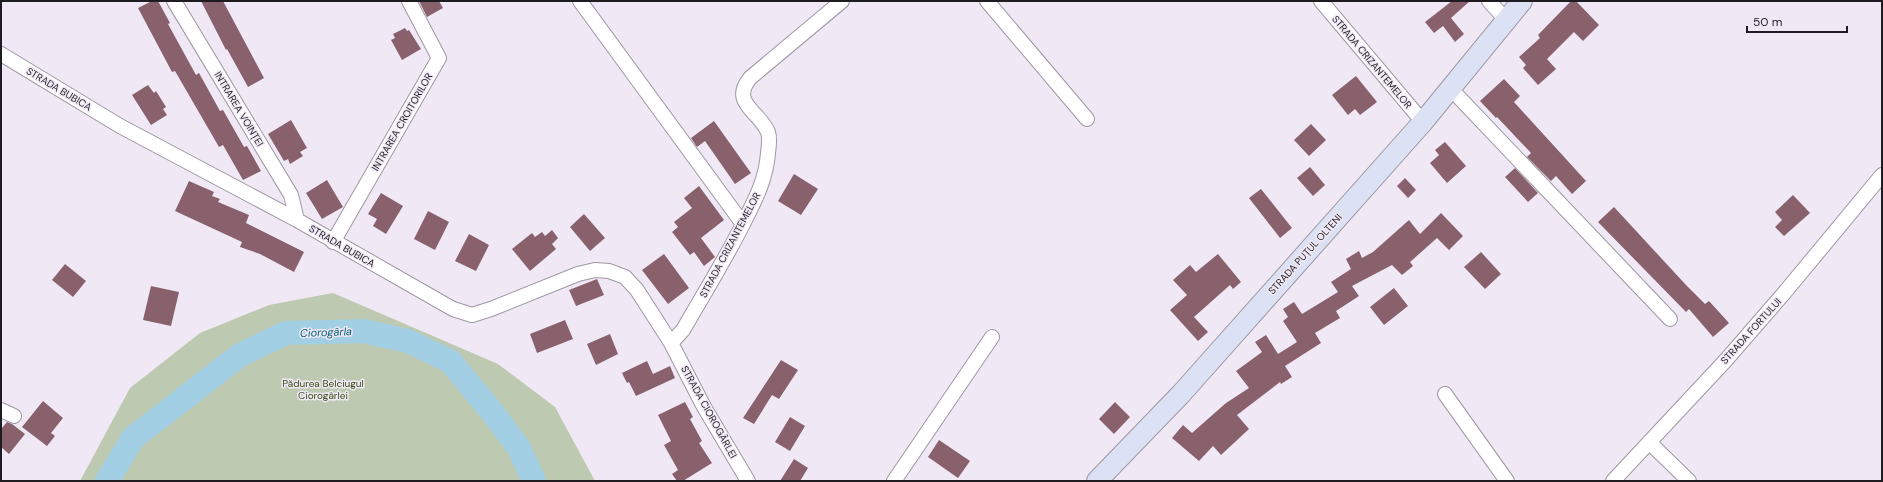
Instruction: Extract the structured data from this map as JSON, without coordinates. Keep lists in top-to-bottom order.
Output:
{
  "streets": {
    "street": [
      "STRADA CRIZANTEMELOR",
      "STRADA BUBICA",
      "INTRAREA VOINȚEI",
      "INTRAREA CROITORILOR",
      "STRADA PUȚUL OLTENI",
      "STRADA FORTULUI",
      "STRADA CIOROGÂRLEI"
    ]
  },
  "crossings": [
    ["STRADA CRIZANTEMELOR", "STRADA BUBICA"],
    ["STRADA CRIZANTEMELOR", "STRADA PUȚUL OLTENI"],
    ["STRADA CRIZANTEMELOR", "STRADA CIOROGÂRLEI"],
    ["STRADA BUBICA", "INTRAREA VOINȚEI"],
    ["STRADA BUBICA", "INTRAREA CROITORILOR"],
    ["STRADA BUBICA", "STRADA CIOROGÂRLEI"]
  ],
  "water": ["Ciorogârla"],
  "parks": ["Pădurea Belciugul Ciorogârlei"],
  "scale_bar": "50 m"
}
